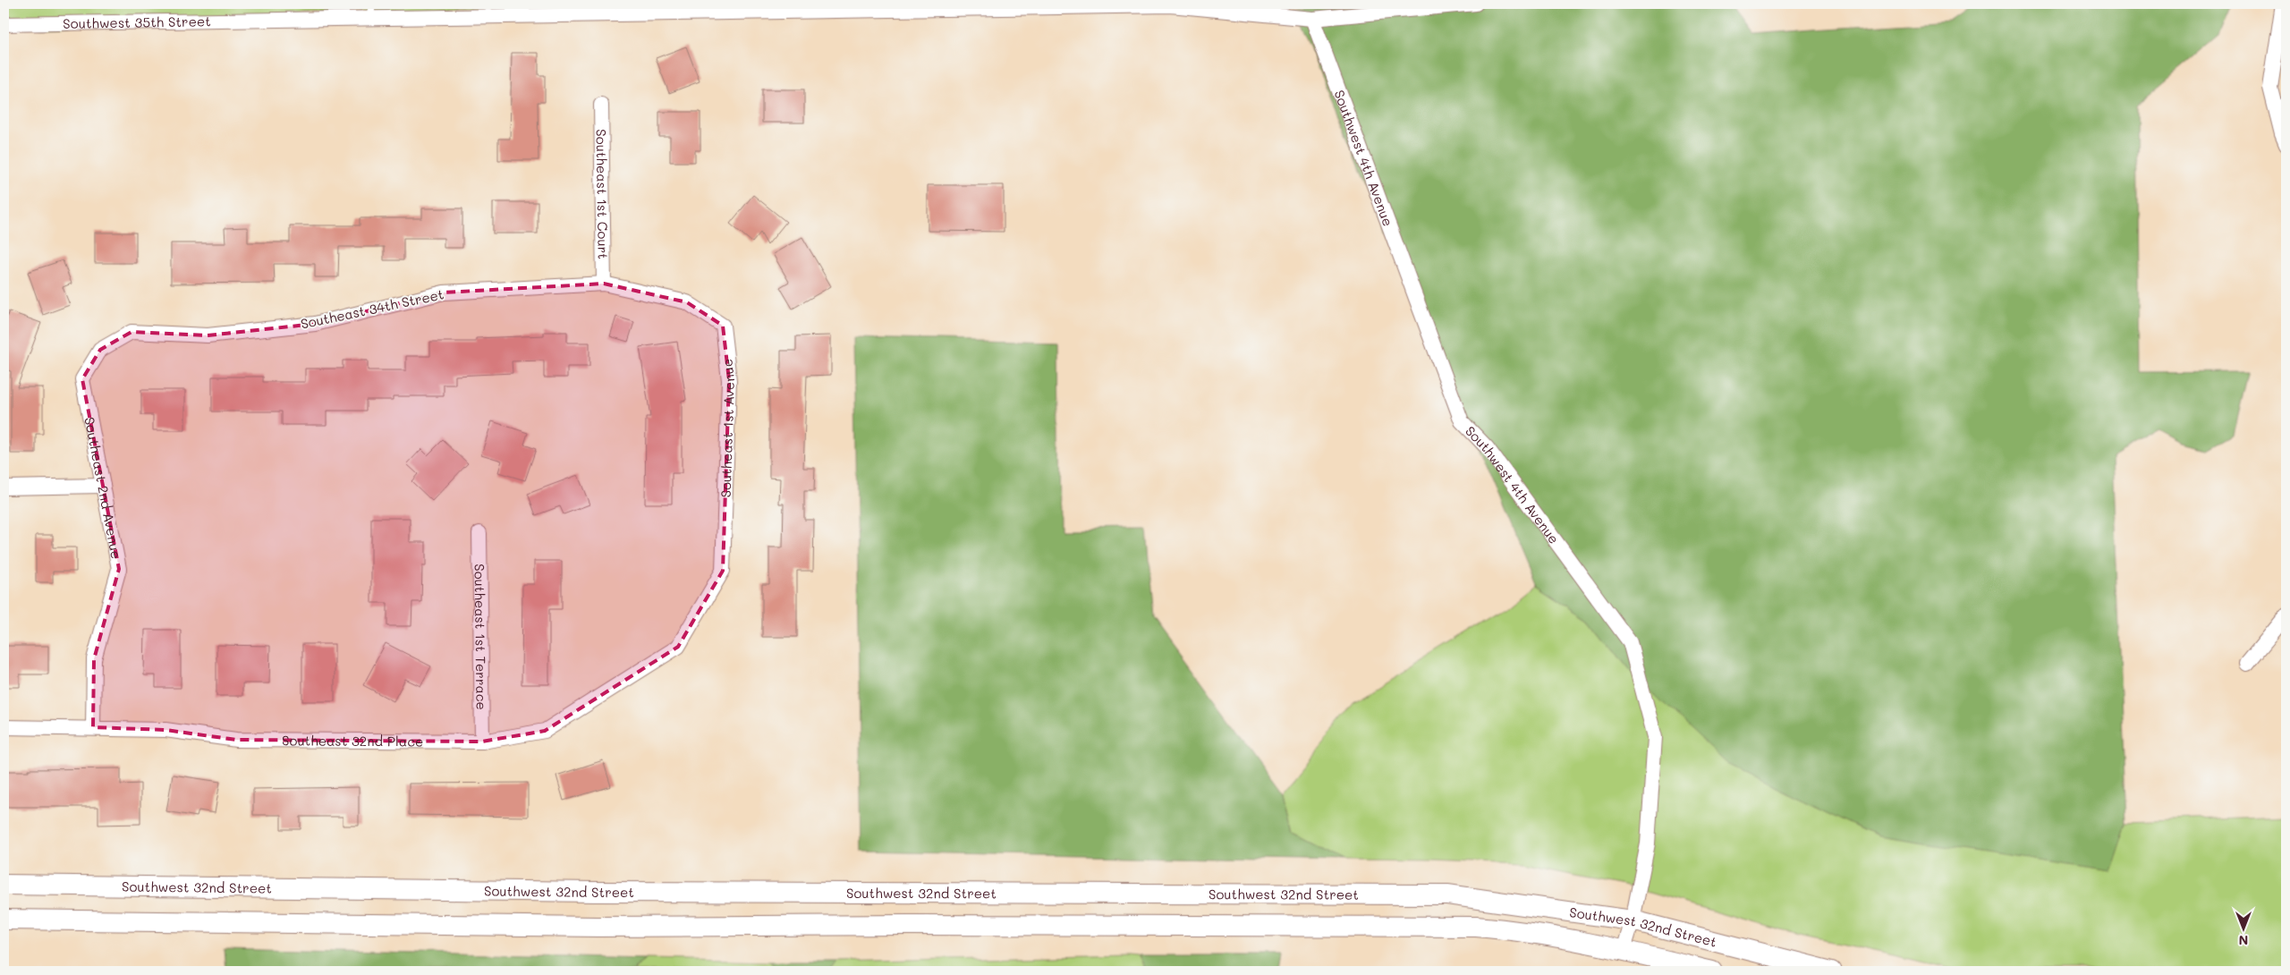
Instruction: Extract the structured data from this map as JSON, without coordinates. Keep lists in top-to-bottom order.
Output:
{
  "streets": {
    "main road": ["Southwest 32nd Street"],
    "street": [
      "Southwest 35th Street",
      "Southwest 4th Avenue",
      "Southeast 1st Court",
      "Southeast 34th Street",
      "Southeast 1st Avenue",
      "Southeast 2nd Avenue",
      "Southeast 1st Terrace",
      "Southeast 32nd Place"
    ]
  },
  "crossings": [
    ["Southwest 35th Street", "Southwest 4th Avenue"],
    ["Southwest 4th Avenue", "Southwest 32nd Street"],
    ["Southeast 1st Court", "Southeast 34th Street"],
    ["Southeast 1st Court", "Southeast 1st Avenue"],
    ["Southeast 34th Street", "Southeast 1st Avenue"],
    ["Southeast 34th Street", "Southeast 2nd Avenue"],
    ["Southeast 1st Avenue", "Southeast 32nd Place"],
    ["Southeast 2nd Avenue", "Southeast 32nd Place"],
    ["Southeast 1st Terrace", "Southeast 32nd Place"]
  ],
  "north": "bottom"
}
